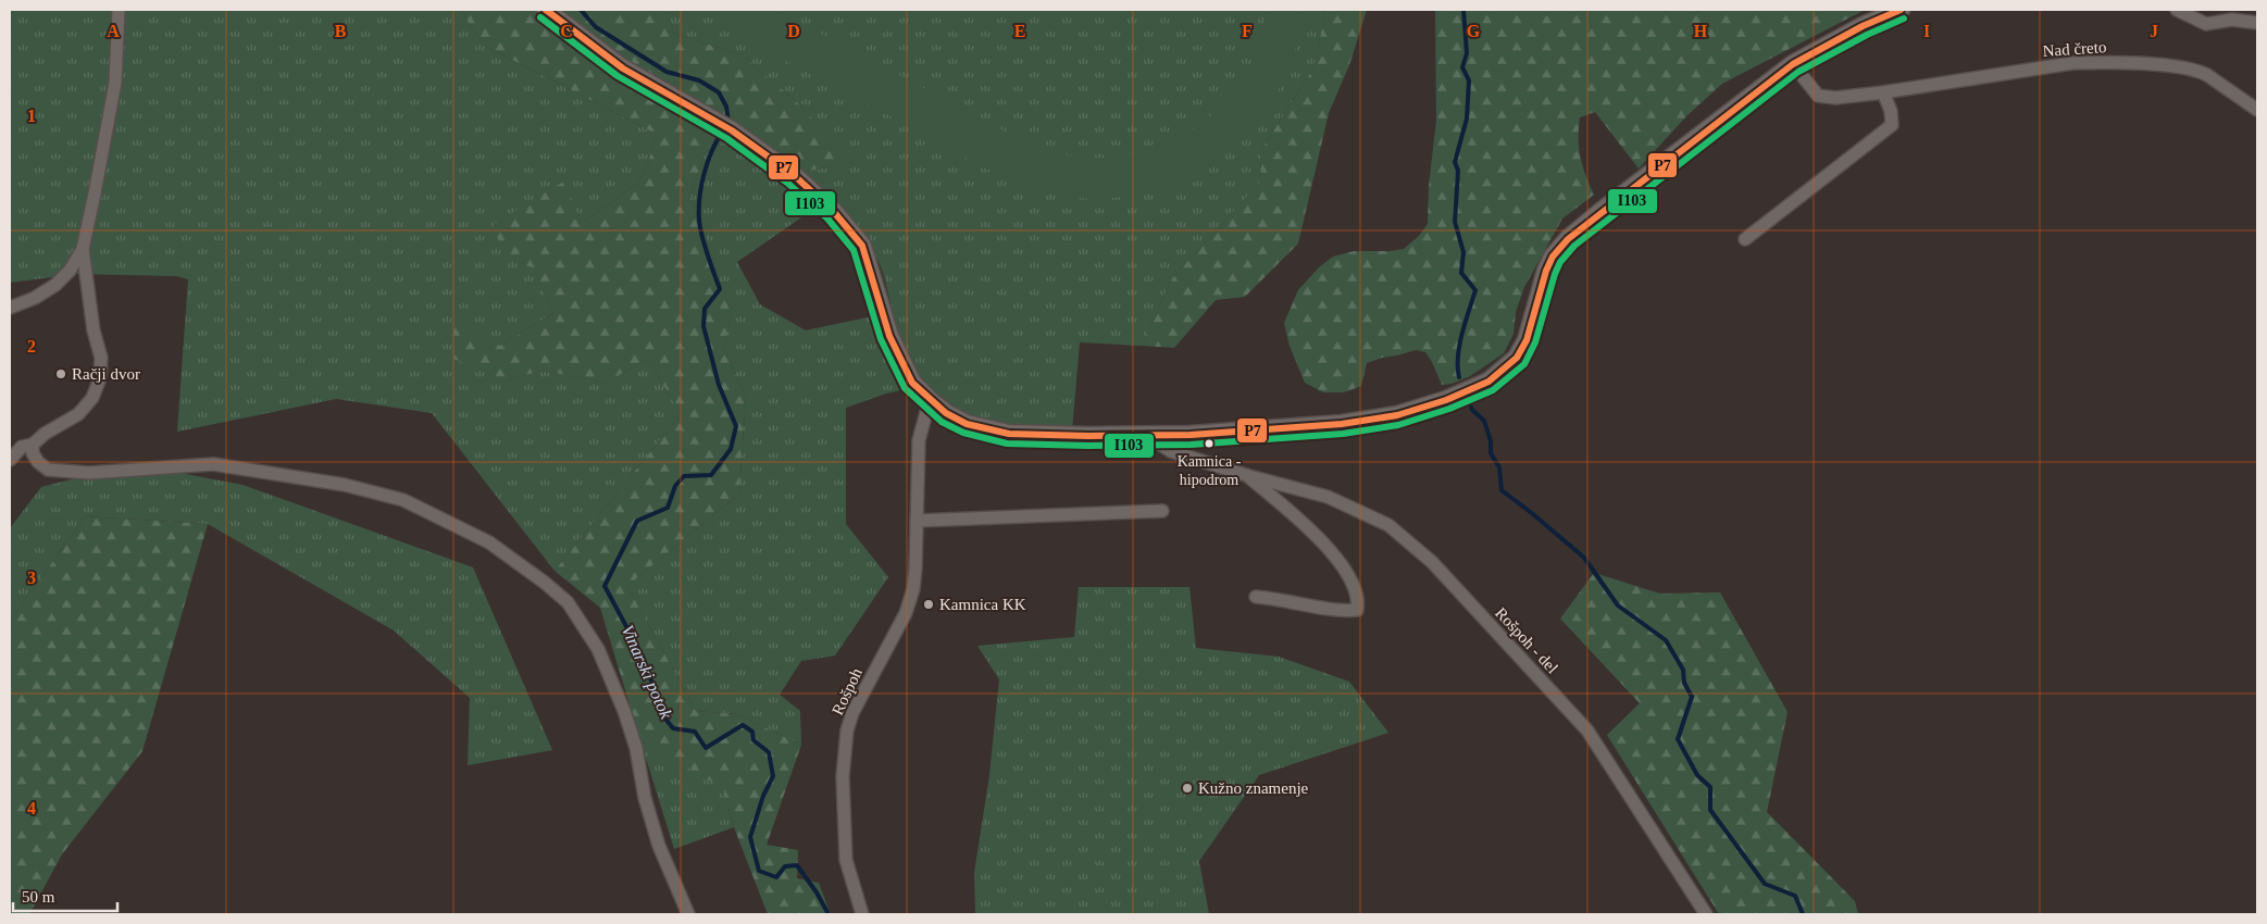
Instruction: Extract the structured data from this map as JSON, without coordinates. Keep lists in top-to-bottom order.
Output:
{
  "streets": {
    "street": ["Nad čreto", "Rošpoh - del", "Rošpoh"]
  },
  "water": ["Vinarski potok"],
  "places": [
    "Račji dvor",
    "Kamnica - hipodrom",
    "Kamnica KK",
    "Kužno znamenje"
  ],
  "lines": ["transit line P7", "transit line I103"],
  "scale_bar": "50 m",
  "grid": {
    "columns": [
      "A",
      "B",
      "C",
      "D",
      "E",
      "F",
      "G",
      "H",
      "I",
      "J"
    ],
    "rows": [
      "1",
      "2",
      "3",
      "4"
    ]
  }
}
